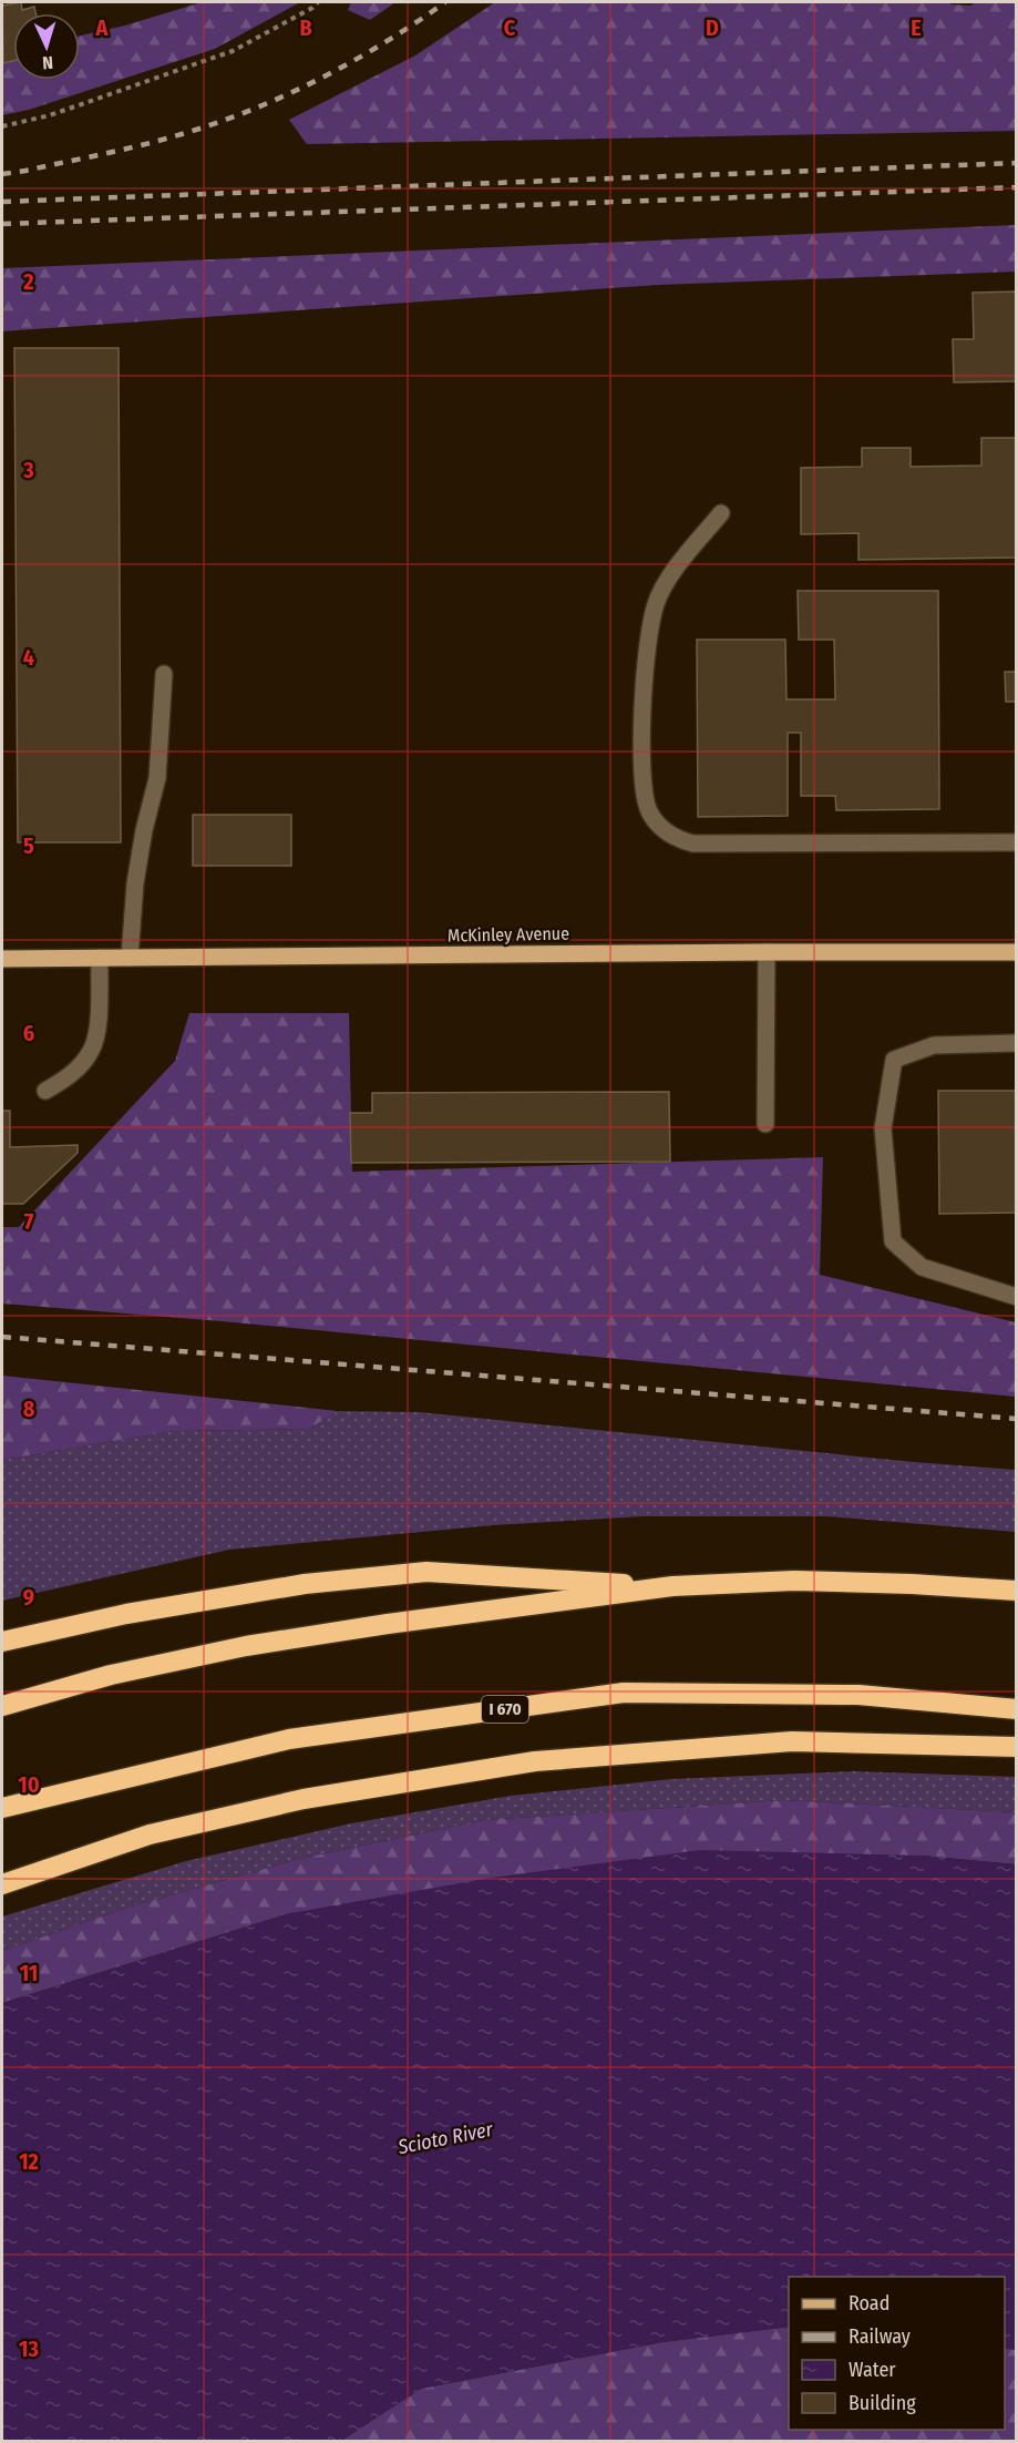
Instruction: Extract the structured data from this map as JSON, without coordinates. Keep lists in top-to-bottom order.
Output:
{
  "streets": {
    "highway": ["I 670"],
    "main road": ["McKinley Avenue"]
  },
  "water": ["Scioto River"],
  "legend": [
    "Road",
    "Railway",
    "Water",
    "Building"
  ],
  "north": "bottom",
  "grid": {
    "columns": [
      "A",
      "B",
      "C",
      "D",
      "E"
    ],
    "rows": [
      "2",
      "3",
      "4",
      "5",
      "6",
      "7",
      "8",
      "9",
      "10",
      "11",
      "12",
      "13"
    ]
  }
}
